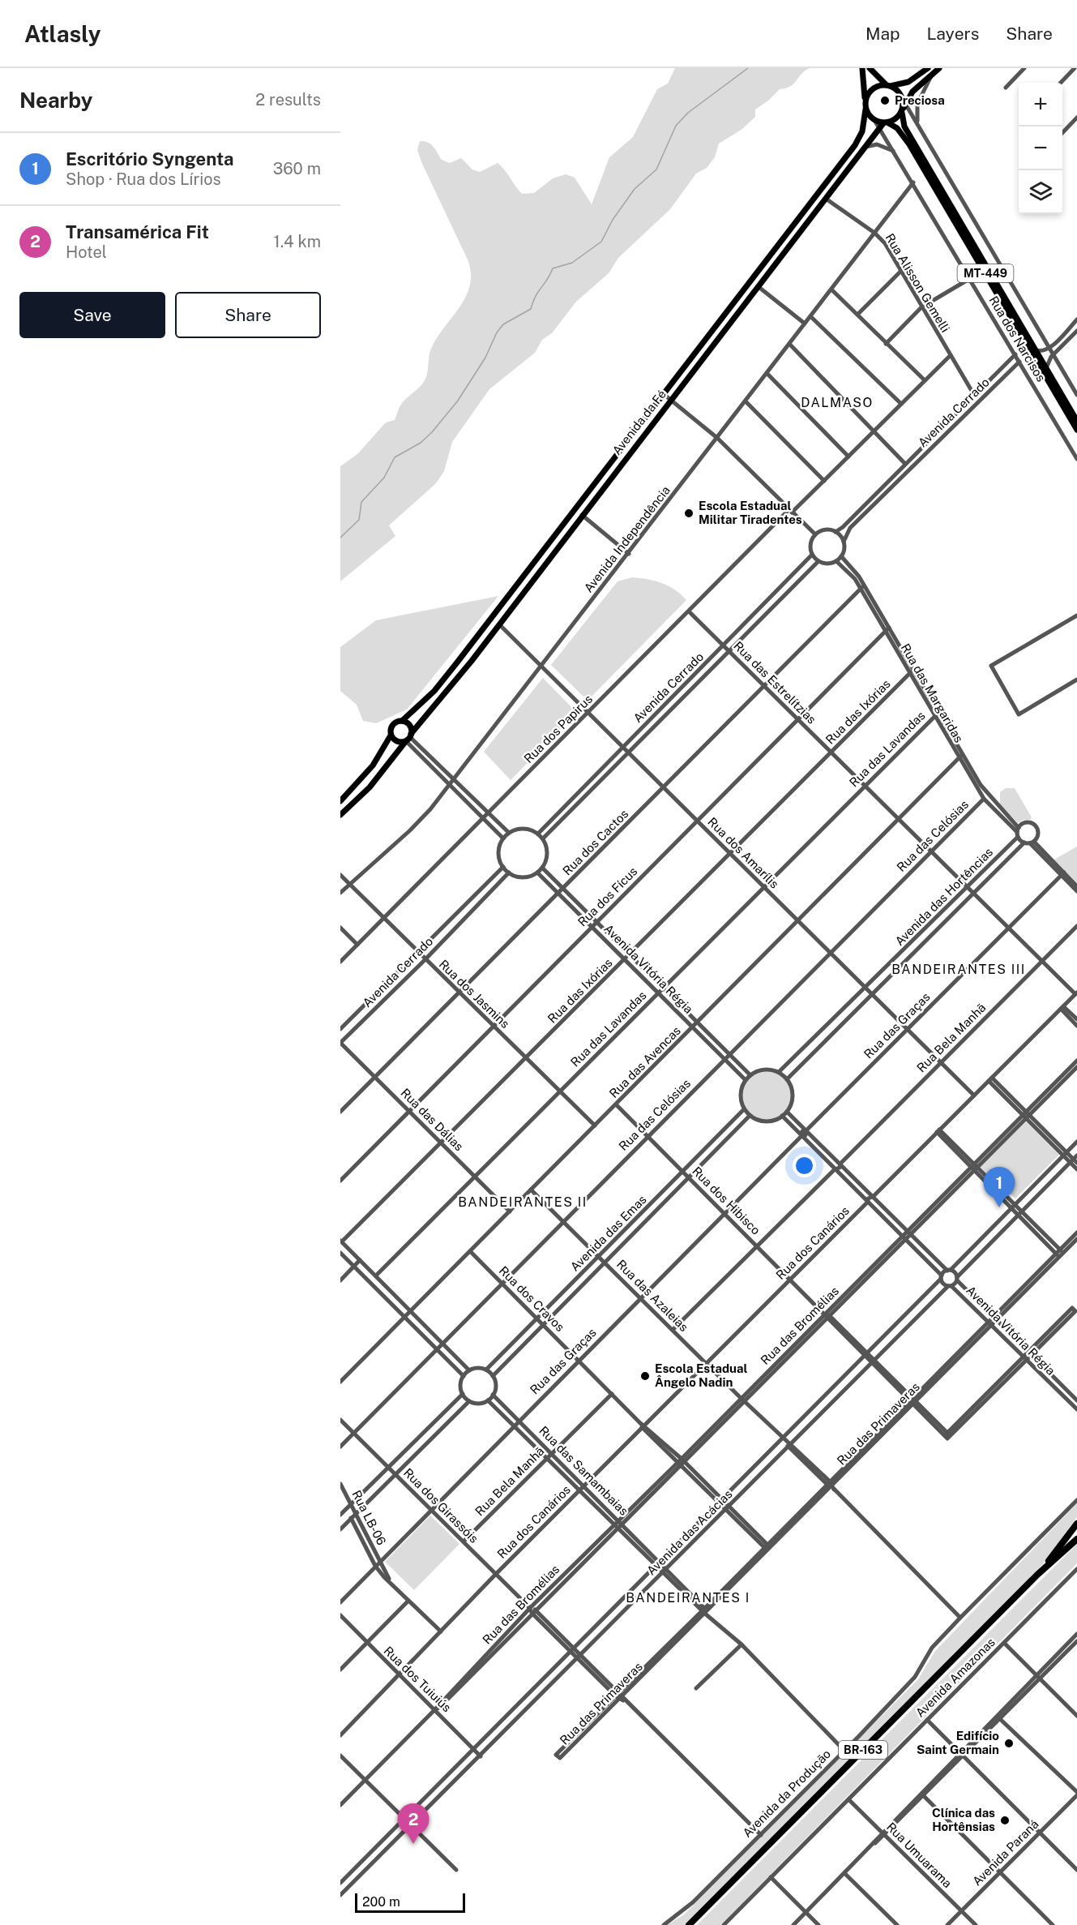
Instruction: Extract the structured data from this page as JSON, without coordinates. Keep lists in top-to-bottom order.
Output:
{
  "streets": {
    "highway": ["BR-163"],
    "main road": ["MT-449", "Avenida da Fé"],
    "street": [
      "Rua Alisson Gemelli",
      "Rua dos Narcisos",
      "Avenida Cerrado",
      "Avenida Independência",
      "Rua das Estrelítzias",
      "Rua das Margaridas",
      "Rua das Ixórias",
      "Rua dos Papirus",
      "Rua das Lavandas",
      "Rua das Celósias",
      "Rua dos Cactos",
      "Rua dos Amarílis",
      "Rua dos Fícus",
      "Avenida das Hortências",
      "Avenida Vitória Régia",
      "Rua dos Jasmins",
      "Rua das Graças",
      "Rua Bela Manhã",
      "Rua das Avencas",
      "Rua das Dálias",
      "Rua dos Hibisco",
      "Avenida das Emas",
      "Rua dos Canários",
      "Rua das Azaleias",
      "Rua dos Cravos",
      "Rua das Bromélias",
      "Rua das Primaveras",
      "Rua das Samambaias",
      "Rua dos Girassóis",
      "Rua LB-06",
      "Avenida das Acácias",
      "Avenida Amazonas",
      "Rua dos Tuiuiús",
      "Avenida da Produção",
      "Avenida Paraná",
      "Rua Umuarama"
    ]
  },
  "crossings": [
    ["MT-449", "Rua dos Narcisos"],
    ["MT-449", "Avenida da Fé"],
    ["Rua Alisson Gemelli", "Avenida Cerrado"],
    ["Rua Alisson Gemelli", "Avenida da Fé"],
    ["Rua Alisson Gemelli", "Avenida Independência"],
    ["Rua Alisson Gemelli", "Rua dos Papirus"],
    ["Rua dos Narcisos", "Avenida Cerrado"],
    ["Rua dos Narcisos", "Avenida da Fé"],
    ["Rua dos Narcisos", "Avenida Independência"],
    ["Avenida Cerrado", "Rua das Estrelítzias"],
    ["Avenida Cerrado", "Rua das Margaridas"],
    ["Avenida Cerrado", "Rua dos Amarílis"],
    ["Avenida Cerrado", "Avenida Vitória Régia"],
    ["Avenida Cerrado", "Rua dos Jasmins"],
    ["Avenida Cerrado", "Rua das Dálias"],
    ["Avenida da Fé", "Rua dos Amarílis"],
    ["Avenida Independência", "Rua dos Amarílis"],
    ["Avenida Independência", "Rua dos Jasmins"],
    ["Rua das Estrelítzias", "Rua das Ixórias"],
    ["Rua das Estrelítzias", "Rua dos Papirus"],
    ["Rua das Estrelítzias", "Rua das Lavandas"],
    ["Rua das Estrelítzias", "Rua das Celósias"],
    ["Rua das Estrelítzias", "Rua dos Cactos"],
    ["Rua das Estrelítzias", "Rua dos Fícus"],
    ["Rua das Estrelítzias", "Avenida das Hortências"],
    ["Rua das Estrelítzias", "Rua das Graças"],
    ["Rua das Estrelítzias", "Rua Bela Manhã"],
    ["Rua das Estrelítzias", "Rua das Avencas"],
    ["Rua das Margaridas", "Rua das Ixórias"],
    ["Rua das Margaridas", "Rua das Lavandas"],
    ["Rua das Margaridas", "Rua das Celósias"],
    ["Rua das Margaridas", "Rua dos Cactos"],
    ["Rua das Margaridas", "Rua dos Fícus"],
    ["Rua das Margaridas", "Avenida das Hortências"],
    ["Rua das Margaridas", "Rua das Avencas"],
    ["Rua das Ixórias", "Rua dos Amarílis"],
    ["Rua das Ixórias", "Avenida Vitória Régia"],
    ["Rua das Ixórias", "Rua dos Jasmins"],
    ["Rua das Ixórias", "Rua das Dálias"],
    ["Rua dos Papirus", "Rua dos Amarílis"],
    ["Rua dos Papirus", "Rua dos Jasmins"],
    ["Rua das Lavandas", "Rua dos Amarílis"],
    ["Rua das Lavandas", "Avenida Vitória Régia"],
    ["Rua das Lavandas", "Rua dos Jasmins"],
    ["Rua das Lavandas", "Rua das Dálias"],
    ["Rua das Celósias", "Rua dos Amarílis"],
    ["Rua das Celósias", "Avenida Vitória Régia"],
    ["Rua das Celósias", "Rua dos Hibisco"],
    ["Rua das Celósias", "Rua das Azaleias"],
    ["Rua das Celósias", "Rua dos Cravos"],
    ["Rua das Celósias", "Rua dos Girassóis"],
    ["Rua dos Cactos", "Rua dos Amarílis"],
    ["Rua dos Cactos", "Avenida Vitória Régia"],
    ["Rua dos Cactos", "Rua dos Jasmins"],
    ["Rua dos Cactos", "Rua das Dálias"],
    ["Rua dos Amarílis", "Rua dos Fícus"],
    ["Rua dos Amarílis", "Avenida das Hortências"],
    ["Rua dos Amarílis", "Rua das Graças"],
    ["Rua dos Amarílis", "Rua Bela Manhã"],
    ["Rua dos Amarílis", "Rua das Avencas"],
    ["Rua dos Fícus", "Avenida Vitória Régia"],
    ["Rua dos Fícus", "Rua dos Jasmins"],
    ["Rua dos Fícus", "Rua das Dálias"],
    ["Avenida das Hortências", "Avenida Vitória Régia"],
    ["Avenida das Hortências", "Avenida das Emas"],
    ["Avenida Vitória Régia", "Rua das Avencas"],
    ["Avenida Vitória Régia", "Rua dos Hibisco"],
    ["Avenida Vitória Régia", "Avenida das Emas"],
    ["Avenida Vitória Régia", "Rua das Primaveras"],
    ["Avenida Vitória Régia", "Avenida das Acácias"],
    ["Rua dos Jasmins", "Rua das Avencas"],
    ["Rua das Graças", "Rua dos Hibisco"],
    ["Rua das Graças", "Rua das Azaleias"],
    ["Rua das Graças", "Rua dos Cravos"],
    ["Rua das Graças", "Rua das Samambaias"],
    ["Rua das Graças", "Rua dos Girassóis"],
    ["Rua das Graças", "Rua LB-06"],
    ["Rua Bela Manhã", "Rua dos Cravos"],
    ["Rua Bela Manhã", "Rua das Samambaias"],
    ["Rua Bela Manhã", "Rua dos Girassóis"],
    ["Rua das Avencas", "Rua das Dálias"],
    ["Rua das Avencas", "Rua dos Hibisco"],
    ["Rua das Avencas", "Rua das Azaleias"],
    ["Rua das Avencas", "Rua dos Cravos"],
    ["Rua dos Hibisco", "Avenida das Emas"],
    ["Rua dos Hibisco", "Rua dos Canários"],
    ["Rua dos Hibisco", "Rua das Bromélias"],
    ["Rua dos Hibisco", "Rua das Primaveras"],
    ["Rua dos Hibisco", "Avenida das Acácias"],
    ["Avenida das Emas", "Rua das Azaleias"],
    ["Avenida das Emas", "Rua dos Cravos"],
    ["Avenida das Emas", "Rua das Samambaias"],
    ["Rua dos Canários", "Rua das Azaleias"],
    ["Rua dos Canários", "Rua dos Cravos"],
    ["Rua dos Canários", "Rua das Samambaias"],
    ["Rua dos Canários", "Rua dos Girassóis"],
    ["Rua dos Canários", "Rua dos Tuiuiús"],
    ["Rua das Azaleias", "Rua das Bromélias"],
    ["Rua das Azaleias", "Rua das Primaveras"],
    ["Rua das Azaleias", "Avenida das Acácias"],
    ["Rua das Azaleias", "Avenida da Produção"],
    ["Rua dos Cravos", "Rua das Bromélias"],
    ["Rua dos Cravos", "Rua das Primaveras"],
    ["Rua dos Cravos", "Avenida das Acácias"],
    ["Rua das Bromélias", "Rua das Samambaias"],
    ["Rua das Bromélias", "Rua dos Girassóis"],
    ["Rua das Bromélias", "Rua dos Tuiuiús"],
    ["Rua das Primaveras", "Rua das Samambaias"],
    ["Rua das Primaveras", "Rua dos Girassóis"],
    ["Rua das Samambaias", "Avenida das Acácias"],
    ["Rua dos Girassóis", "Avenida das Acácias"],
    ["Rua dos Girassóis", "Avenida da Produção"],
    ["Avenida das Acácias", "Rua dos Tuiuiús"],
    ["Avenida Amazonas", "Rua Umuarama"],
    ["Avenida Paraná", "Rua Umuarama"]
  ],
  "districts": [
    "DALMASO",
    "BANDEIRANTES III",
    "BANDEIRANTES II",
    "BANDEIRANTES I"
  ],
  "places": [
    "Preciosa",
    "Escola Estadual Militar Tiradentes",
    "Escola Estadual Ângelo Nadin",
    "Edifício Saint Germain",
    "Clínica das Hortênsias"
  ],
  "scale_bar": "200 m",
  "page": {
    "header": "Atlasly",
    "nav": ["Map", "Layers", "Share"],
    "heading": ["Nearby", "2 results"],
    "map_buttons": ["+", "−"],
    "list": [
      {
        "mark": "1",
        "name": "Escritório Syngenta",
        "note": "Shop · Rua dos Lírios",
        "value": "360 m"
      },
      {
        "mark": "2",
        "name": "Transamérica Fit",
        "note": "Hotel",
        "value": "1.4 km"
      }
    ],
    "buttons": ["Save", "Share"],
    "pins": ["1", "2"],
    "scale": "200 m"
  }
}
